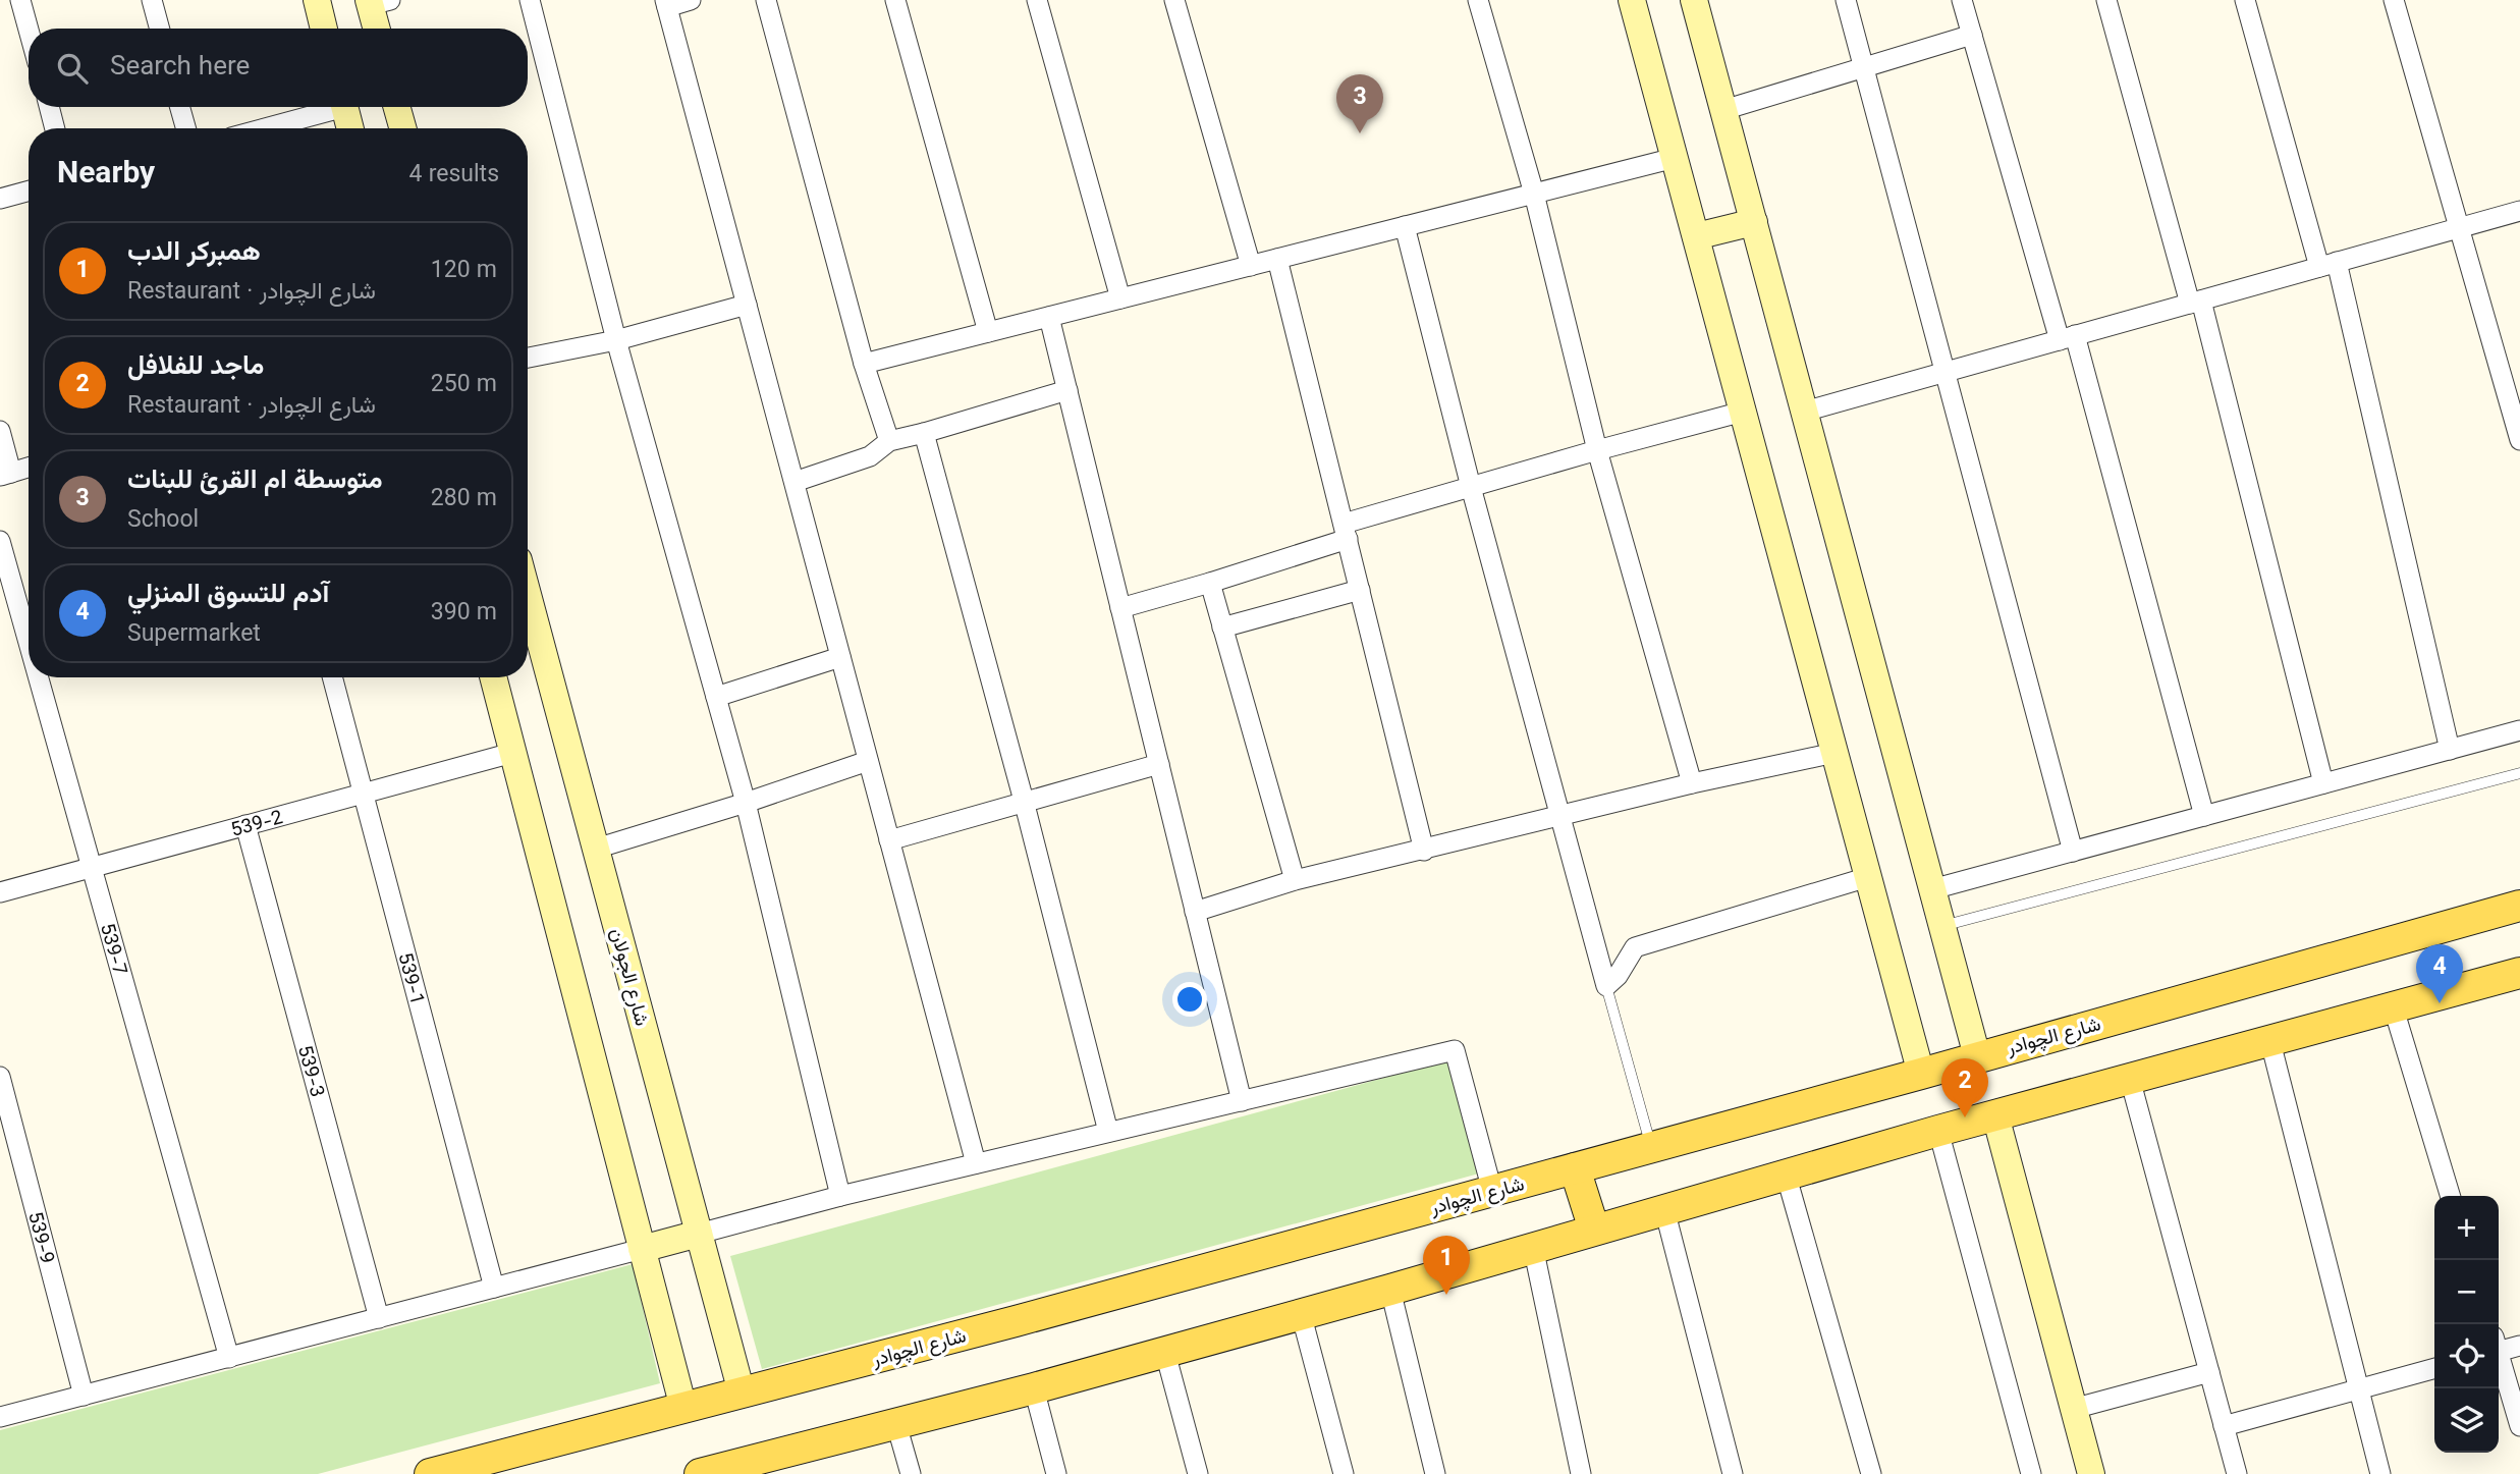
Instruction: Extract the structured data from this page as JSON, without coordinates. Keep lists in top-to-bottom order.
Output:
{
  "streets": {
    "main road": ["شارع الچوادر"],
    "street": [
      "539-2",
      "539-7",
      "شارع الجولان",
      "539-1",
      "539-3",
      "539-9"
    ]
  },
  "crossings": [
    ["539-2", "539-7"],
    ["539-2", "539-1"],
    ["539-2", "539-3"],
    ["شارع الجولان", "شارع الچوادر"]
  ],
  "page": {
    "search": "Search here",
    "pins": [
      "3",
      "4",
      "2",
      "1"
    ],
    "heading": ["Nearby", "4 results"],
    "list": [
      {
        "mark": "1",
        "name": "همبركر الدب",
        "note": "Restaurant · شارع الچوادر",
        "value": "120 m"
      },
      {
        "mark": "2",
        "name": "ماجد للفلافل",
        "note": "Restaurant · شارع الچوادر",
        "value": "250 m"
      },
      {
        "mark": "3",
        "name": "متوسطة ام القرئ للبنات",
        "note": "School",
        "value": "280 m"
      },
      {
        "mark": "4",
        "name": "آدم للتسوق المنزلي",
        "note": "Supermarket",
        "value": "390 m"
      }
    ],
    "map_buttons": ["+", "−"]
  }
}
